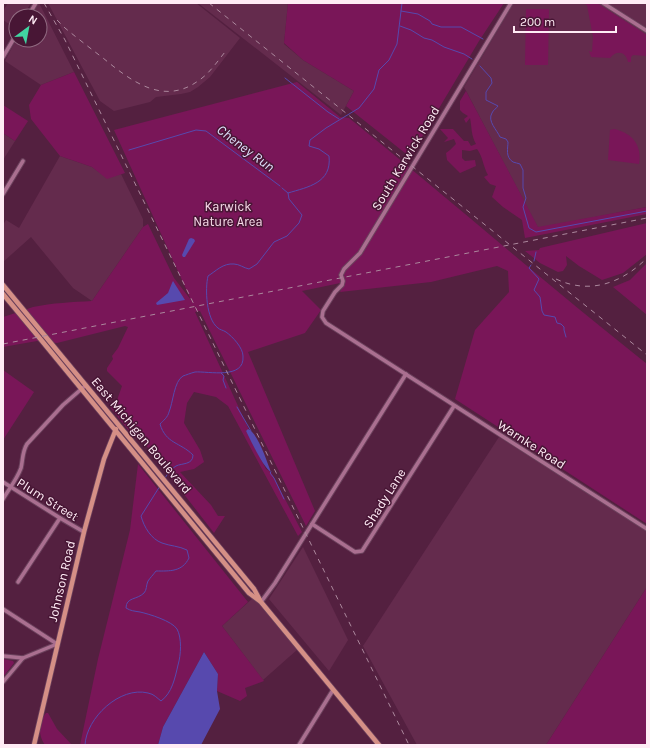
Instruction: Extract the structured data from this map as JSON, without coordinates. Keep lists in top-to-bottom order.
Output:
{
  "streets": {
    "main road": ["East Michigan Boulevard", "Johnson Road"],
    "street": [
      "South Karwick Road",
      "Warnke Road",
      "Shady Lane",
      "Plum Street"
    ]
  },
  "crossings": [
    ["South Karwick Road", "Warnke Road"],
    ["East Michigan Boulevard", "Johnson Road"],
    ["Warnke Road", "Shady Lane"],
    ["Plum Street", "Johnson Road"]
  ],
  "water": ["Cheney Run"],
  "parks": ["Karwick Nature Area"],
  "scale_bar": "200 m",
  "north": "top right"
}
